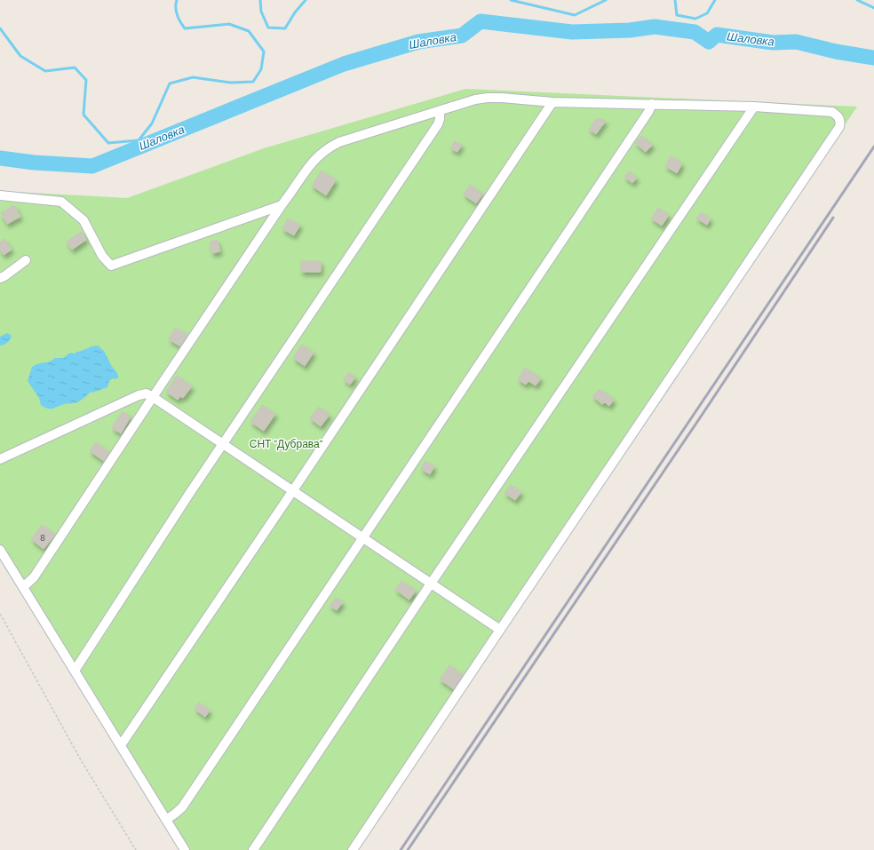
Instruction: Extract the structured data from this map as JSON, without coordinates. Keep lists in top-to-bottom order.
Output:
{
  "water": ["Шаловка"],
  "parks": ["СНТ \"Дубрава\""],
  "house_numbers": ["8"]
}
